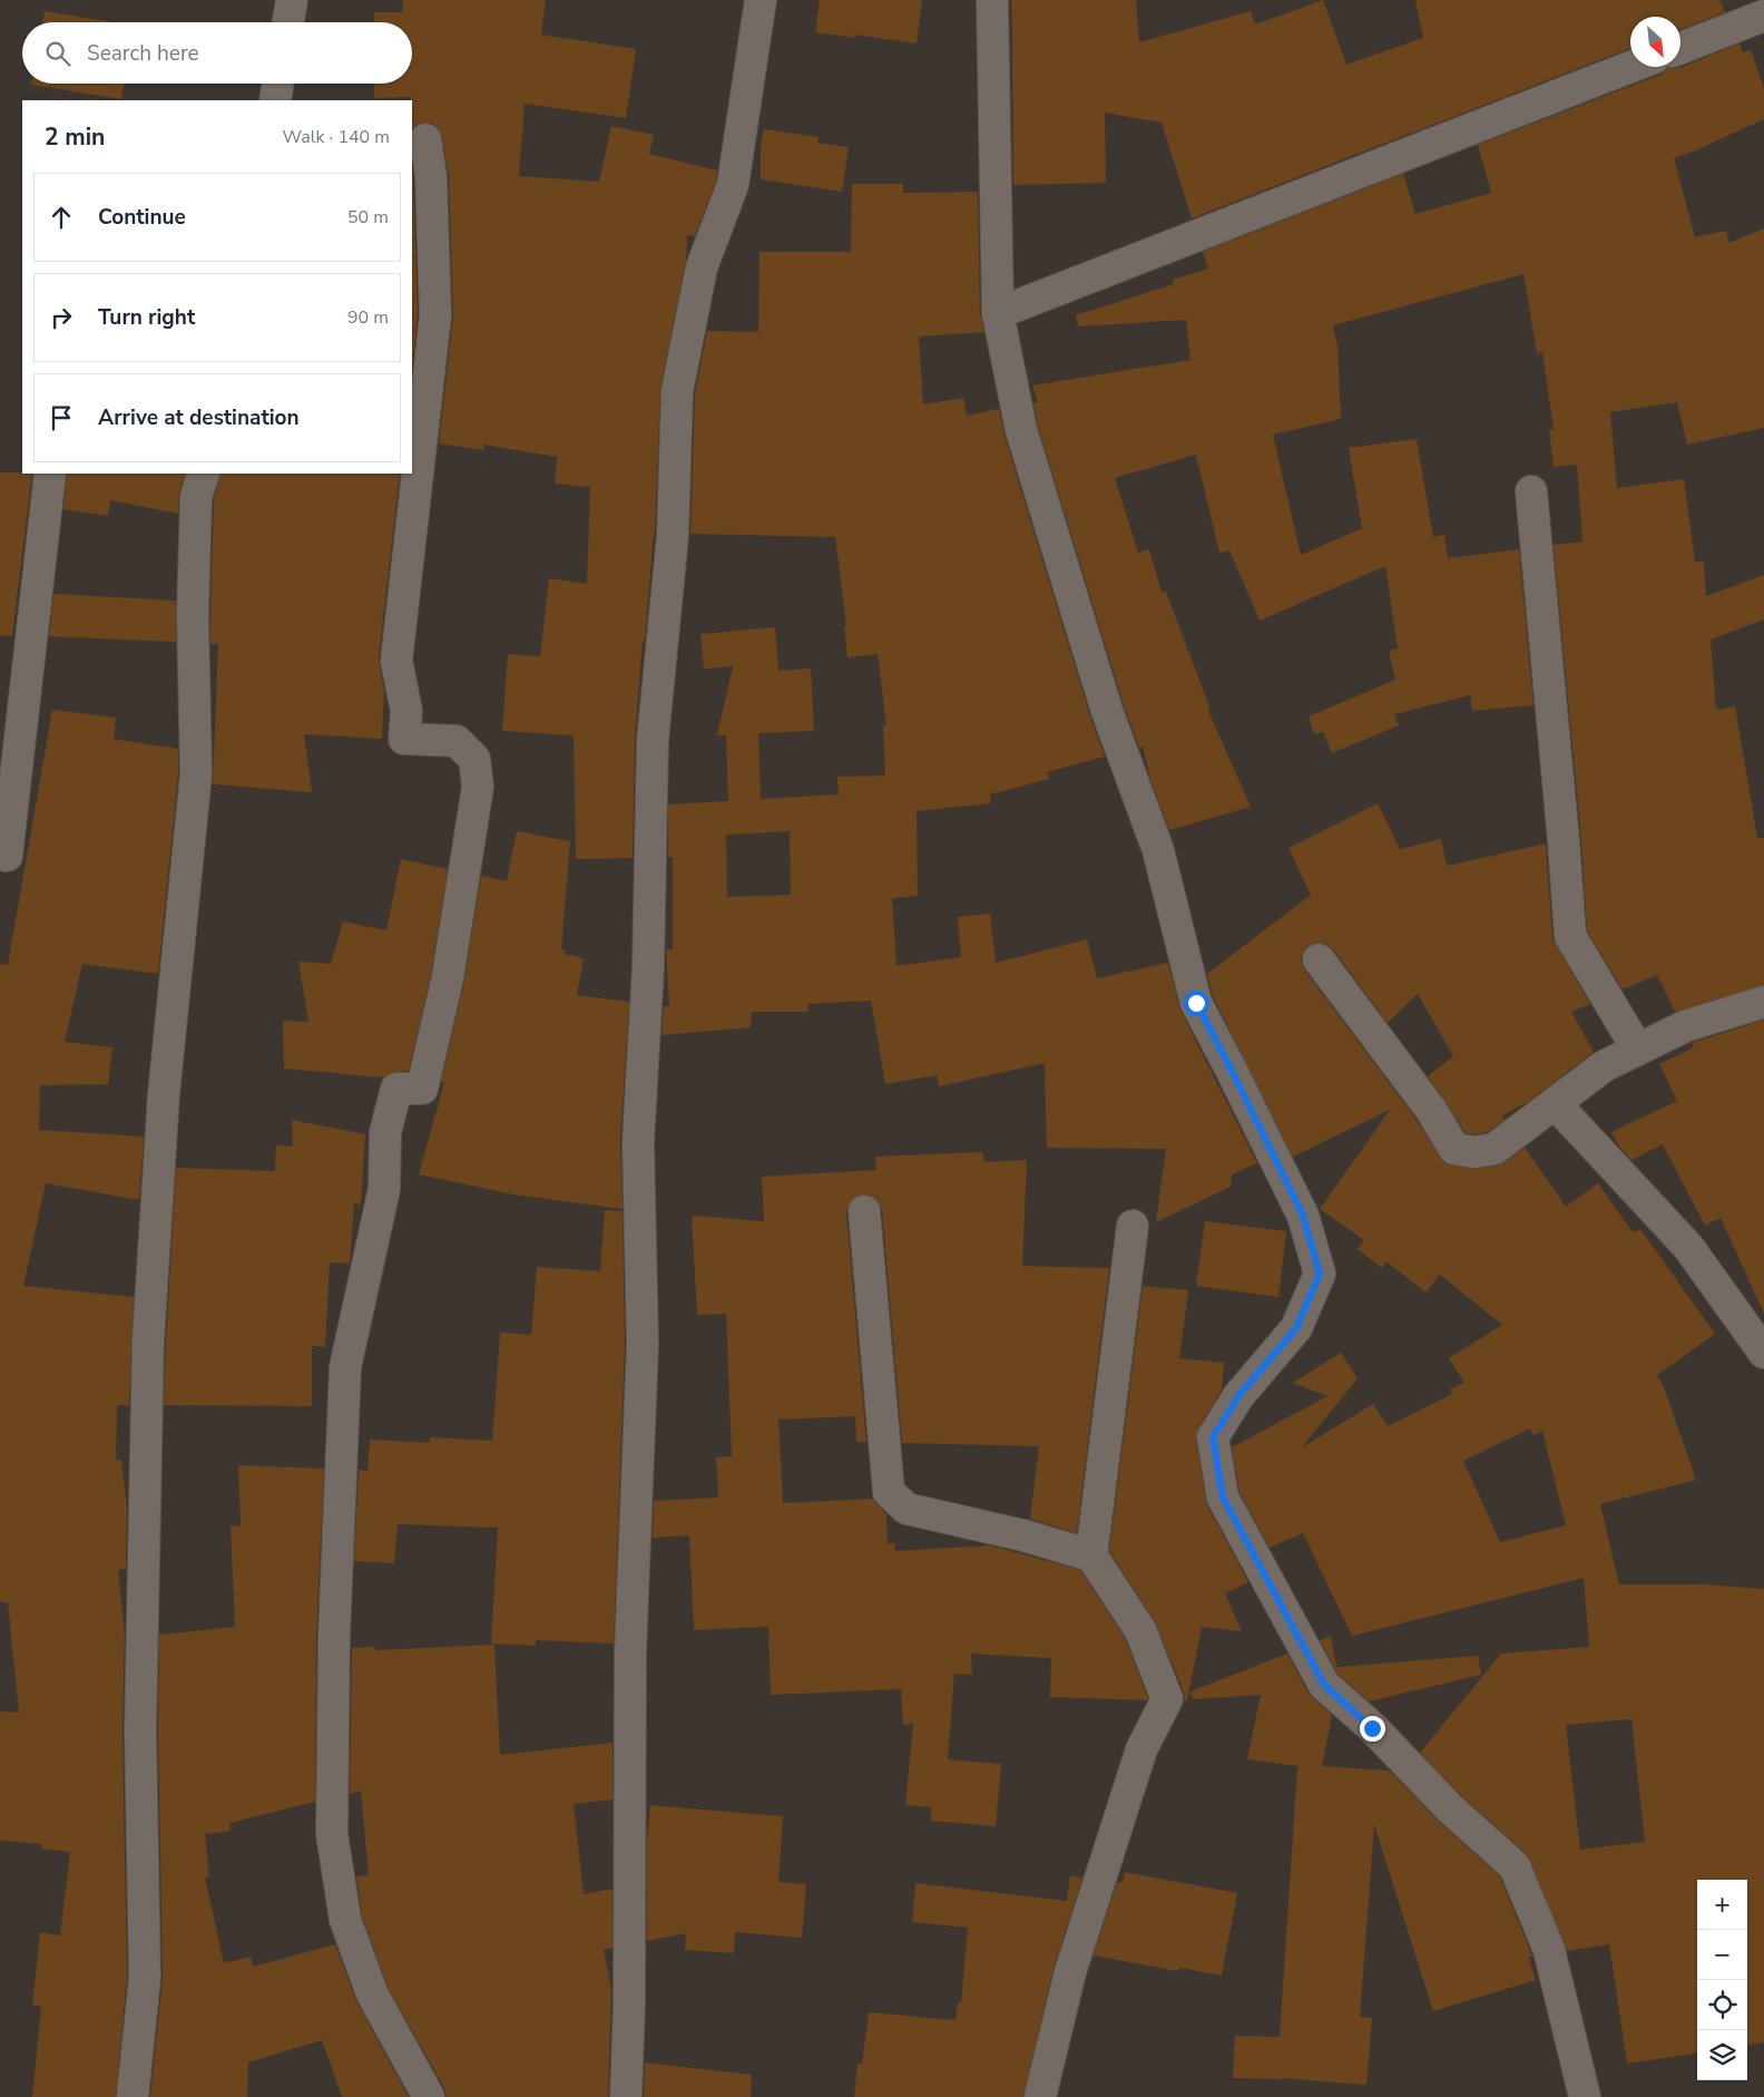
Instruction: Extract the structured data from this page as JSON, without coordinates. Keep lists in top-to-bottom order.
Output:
{
  "north": "bottom right",
  "page": {
    "search": "Search here",
    "heading": ["2 min", "Walk · 140 m"],
    "list": [
      ["Continue", "50 m"],
      ["Turn right", "90 m"],
      "Arrive at destination"
    ],
    "map_buttons": ["+", "−"]
  }
}
